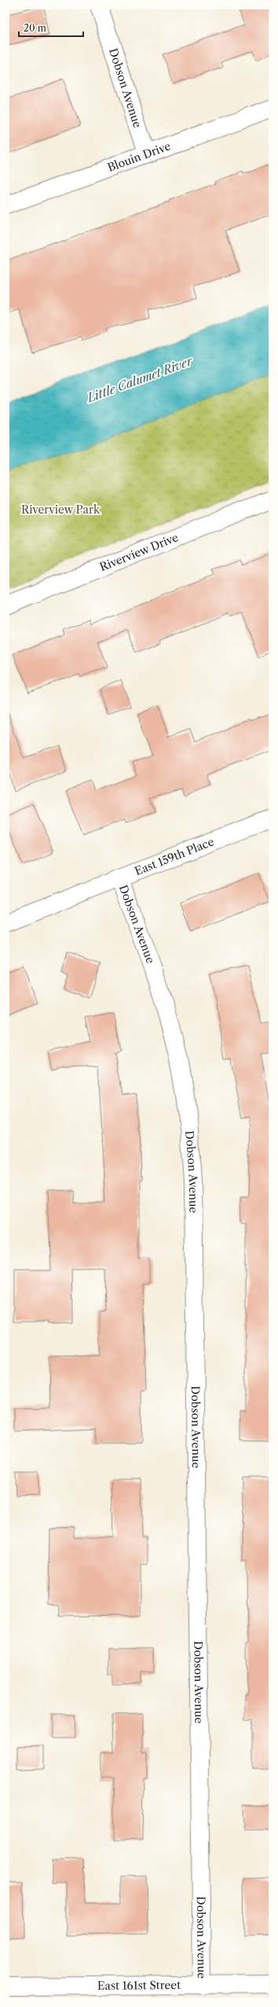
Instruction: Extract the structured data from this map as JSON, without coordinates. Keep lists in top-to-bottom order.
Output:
{
  "streets": {
    "street": [
      "Dobson Avenue",
      "Blouin Drive",
      "Riverview Drive",
      "East 159th Place",
      "East 161st Street"
    ]
  },
  "crossings": [
    ["Dobson Avenue", "Blouin Drive"],
    ["Dobson Avenue", "East 159th Place"],
    ["Dobson Avenue", "East 161st Street"]
  ],
  "water": ["Little Calumet River"],
  "parks": ["Riverview Park"],
  "scale_bar": "20 m"
}
